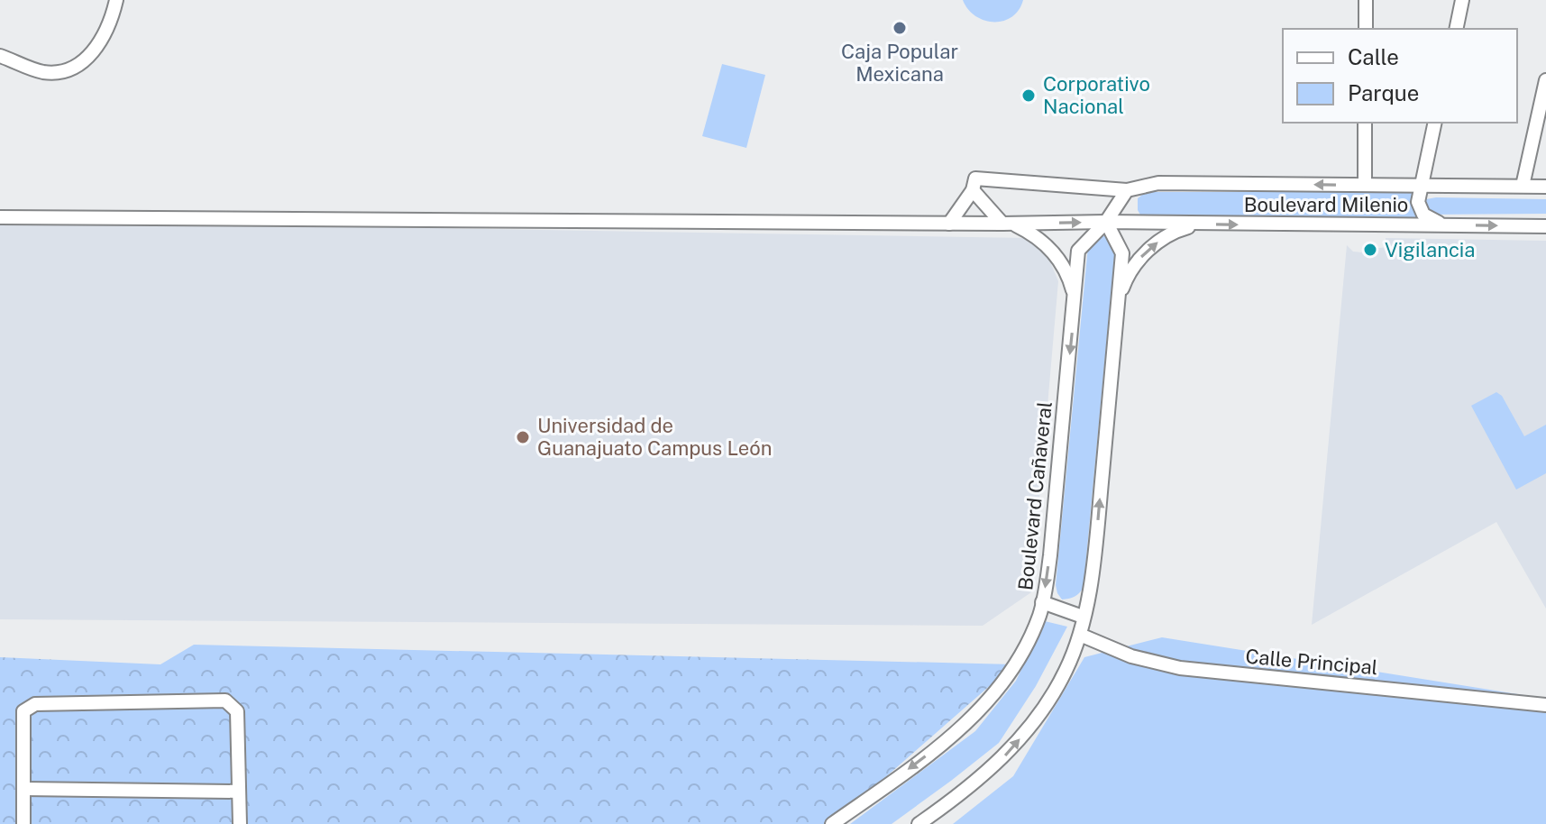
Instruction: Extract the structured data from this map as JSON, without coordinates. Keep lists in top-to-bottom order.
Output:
{
  "streets": {
    "street": ["Boulevard Milenio", "Boulevard Cañaveral", "Calle Principal"]
  },
  "crossings": [
    ["Boulevard Milenio", "Boulevard Cañaveral"]
  ],
  "places": [
    "Caja Popular Mexicana",
    "Corporativo Nacional",
    "Vigilancia",
    "Universidad de Guanajuato Campus León"
  ],
  "legend": ["Calle", "Parque"]
}
